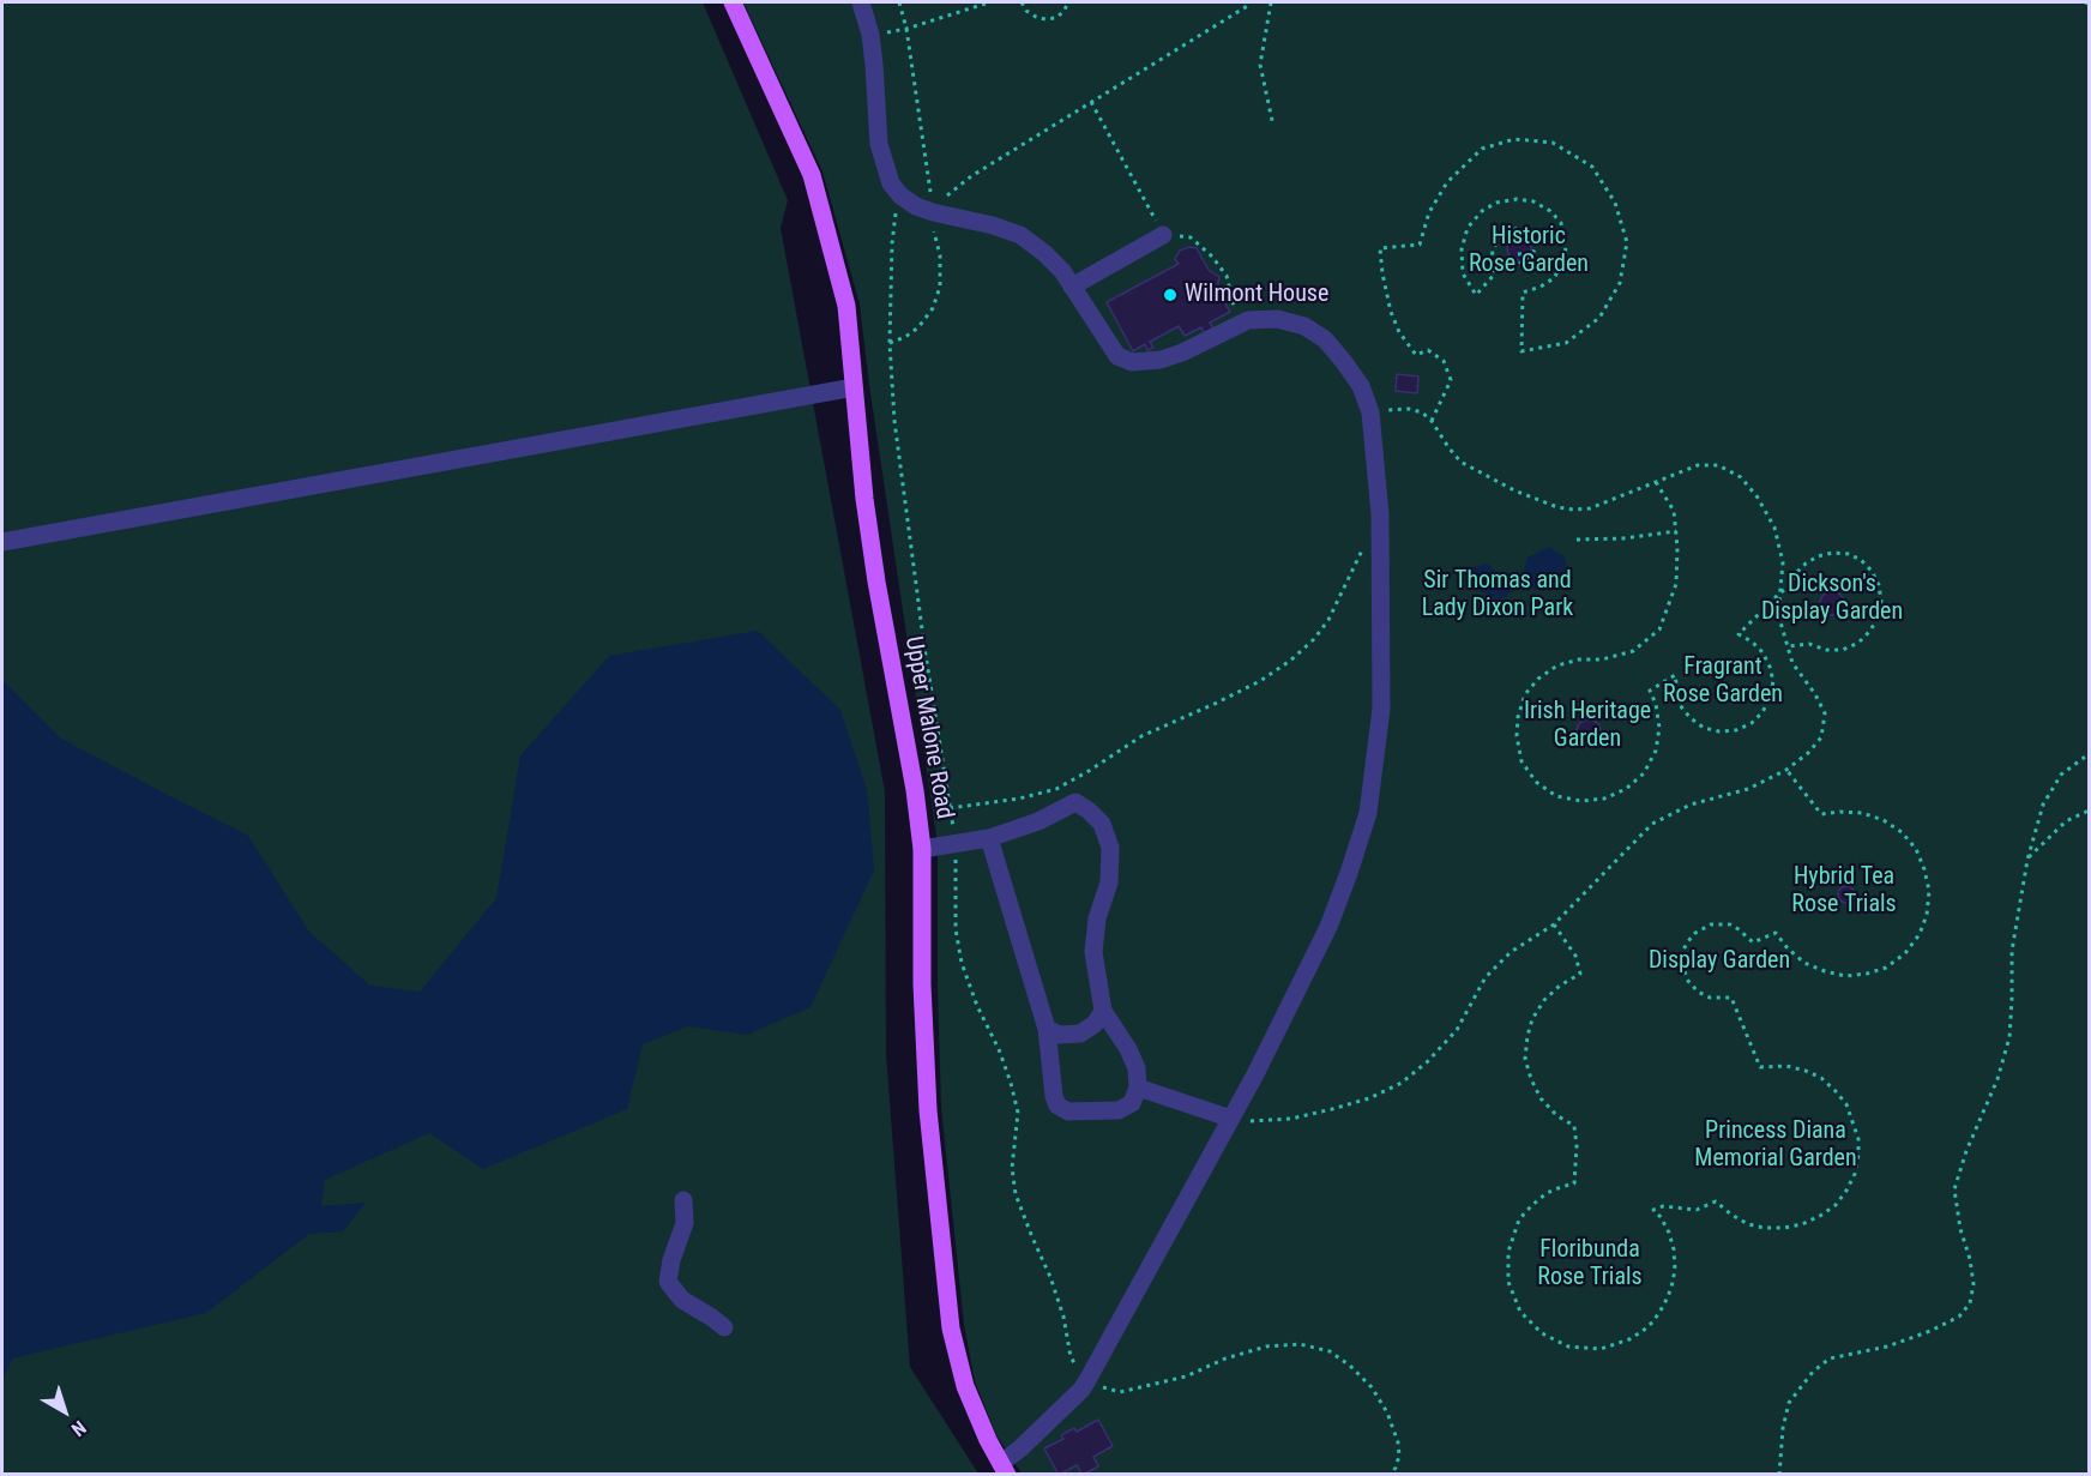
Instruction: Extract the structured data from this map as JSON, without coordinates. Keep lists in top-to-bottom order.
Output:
{
  "streets": {
    "main road": ["Upper Malone Road"]
  },
  "parks": [
    "Historic Rose Garden",
    "Sir Thomas and Lady Dixon Park",
    "Dickson's Display Garden",
    "Fragrant Rose Garden",
    "Irish Heritage Garden",
    "Hybrid Tea Rose Trials",
    "Display Garden",
    "Princess Diana Memorial Garden",
    "Floribunda Rose Trials"
  ],
  "places": ["Wilmont House"],
  "north": "bottom right"
}
